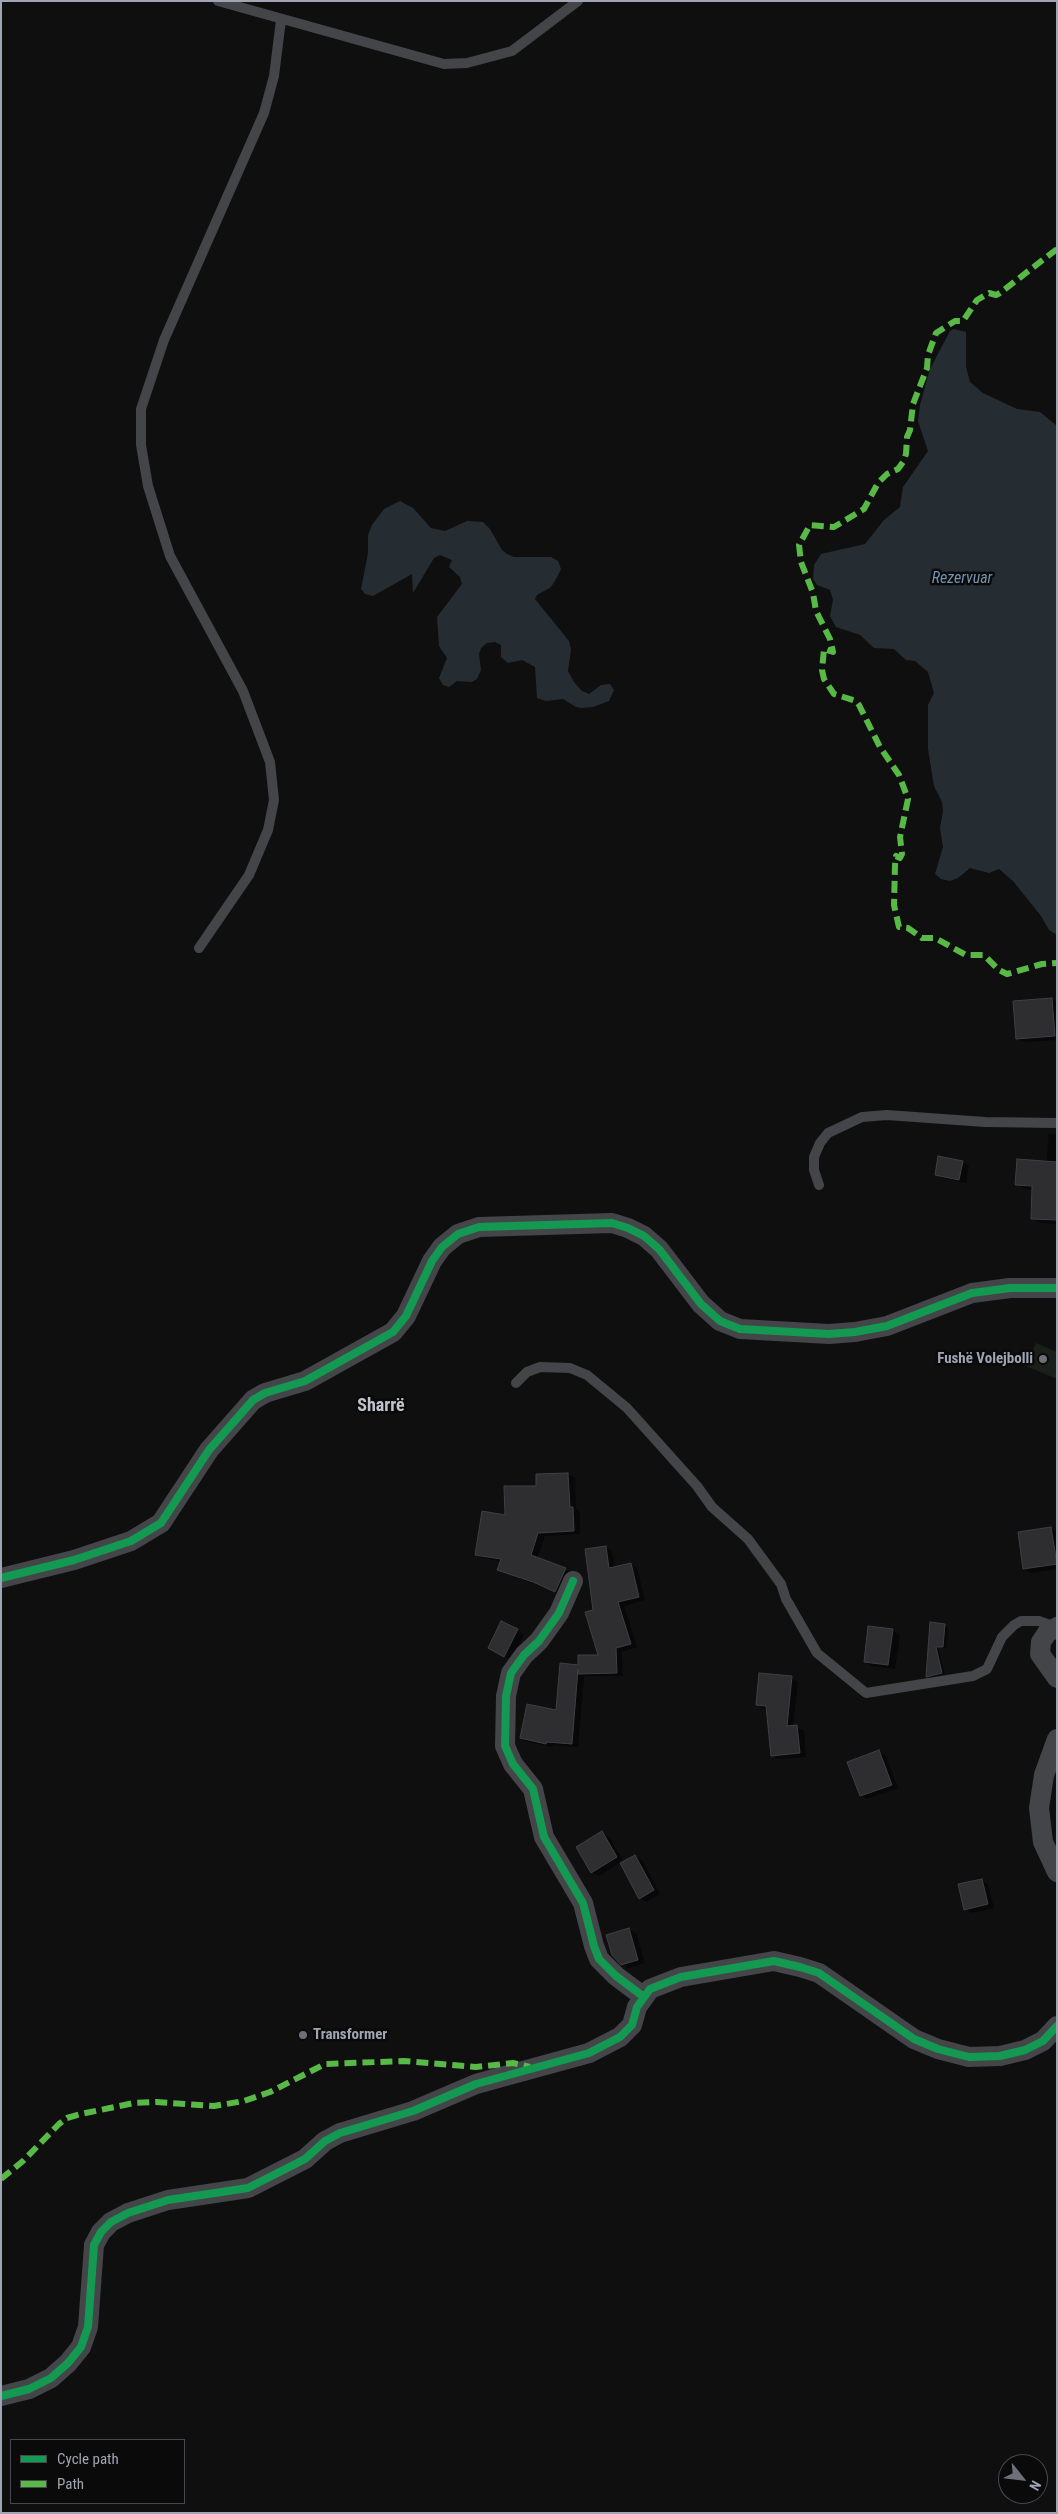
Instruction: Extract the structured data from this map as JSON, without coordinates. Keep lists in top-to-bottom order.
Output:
{
  "districts": ["Sharrë"],
  "water": ["Rezervuar"],
  "places": ["Fushë Volejbolli", "Transformer"],
  "legend": ["Cycle path", "Path"],
  "north": "bottom right"
}
